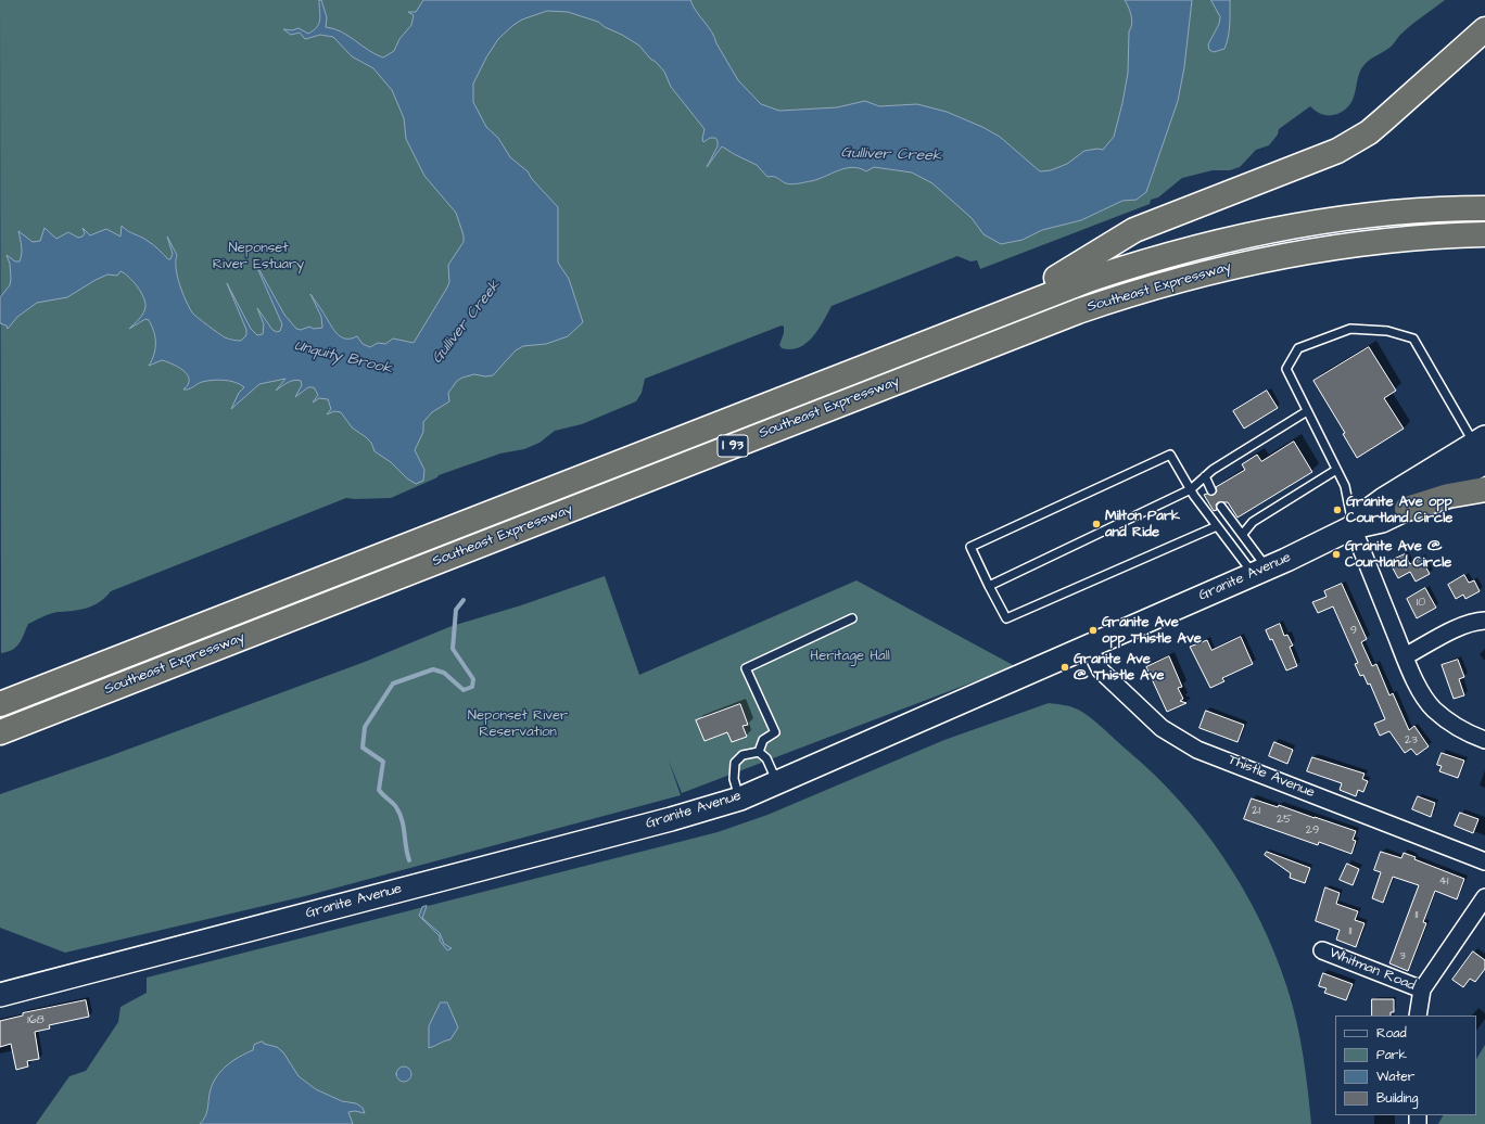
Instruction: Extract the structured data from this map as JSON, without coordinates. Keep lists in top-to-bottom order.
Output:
{
  "streets": {
    "highway": ["Southeast Expressway", "I 93"],
    "main road": ["Granite Avenue"],
    "street": ["Thistle Avenue", "Whitman Road"]
  },
  "crossings": [
    ["Granite Avenue", "Thistle Avenue"]
  ],
  "water": ["Gulliver Creek", "Unquity Brook"],
  "parks": ["Neponset River Estuary", "Heritage Hall", "Neponset River Reservation"],
  "places": [
    "Granite Ave opp Courtland Circle",
    "Milton Park and Ride",
    "Granite Ave @ Courtland Circle",
    "Granite Ave opp Thistle Ave",
    "Granite Ave @ Thistle Ave"
  ],
  "house_numbers": [
    "10",
    "9",
    "23",
    "21",
    "25",
    "29",
    "41",
    "11",
    "11",
    "3",
    "168"
  ],
  "legend": [
    "Road",
    "Park",
    "Water",
    "Building"
  ]
}
